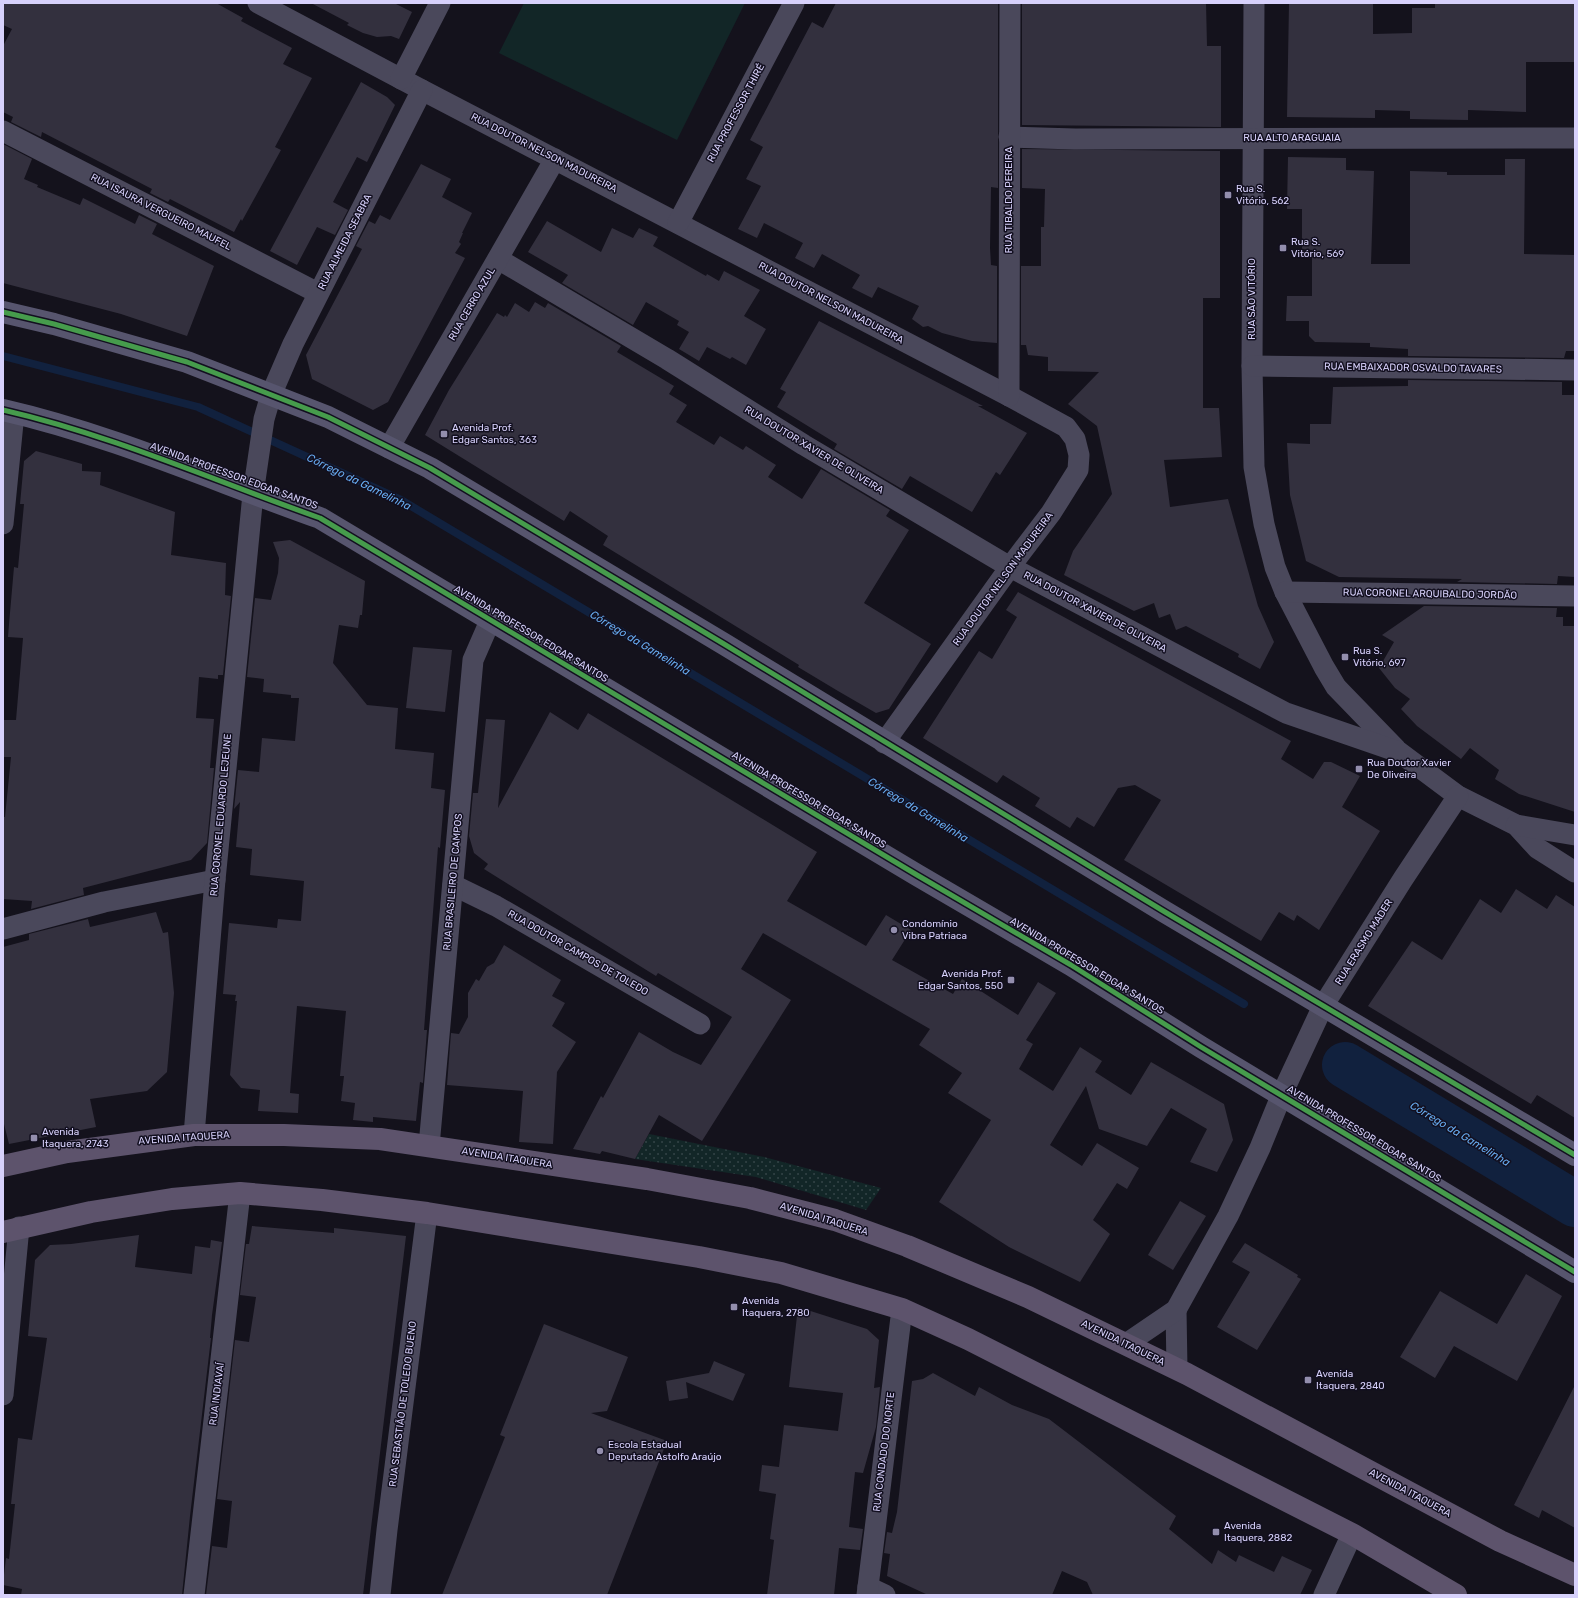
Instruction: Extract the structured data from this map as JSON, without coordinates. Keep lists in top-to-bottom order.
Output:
{
  "streets": {
    "main road": ["AVENIDA PROFESSOR EDGAR SANTOS", "AVENIDA ITAQUERA"],
    "street": [
      "RUA PROFESSOR THIRÉ",
      "RUA ALTO ARAGUAIA",
      "RUA DOUTOR NELSON MADUREIRA",
      "RUA TIBALDO PEREIRA",
      "RUA ISAURA VERGUEIRO MAUFEL",
      "RUA ALMEIDA SEABRA",
      "RUA SÃO VITÓRIO",
      "RUA CERRO AZUL",
      "RUA EMBAIXADOR OSVALDO TAVARES",
      "RUA DOUTOR XAVIER DE OLIVEIRA",
      "RUA CORONEL ARQUIBALDO JORDÃO",
      "RUA CORONEL EDUARDO LEJEUNE",
      "RUA BRASILEIRO DE CAMPOS",
      "RUA ERASMO MADER",
      "RUA DOUTOR CAMPOS DE TOLEDO",
      "RUA INDIAVAÍ",
      "RUA SEBASTIÃO DE TOLEDO BUENO",
      "RUA CONDADO DO NORTE"
    ]
  },
  "crossings": [
    ["RUA PROFESSOR THIRÉ", "RUA DOUTOR NELSON MADUREIRA"],
    ["RUA ALTO ARAGUAIA", "RUA TIBALDO PEREIRA"],
    ["RUA ALTO ARAGUAIA", "RUA SÃO VITÓRIO"],
    ["RUA DOUTOR NELSON MADUREIRA", "RUA TIBALDO PEREIRA"],
    ["RUA DOUTOR NELSON MADUREIRA", "RUA ALMEIDA SEABRA"],
    ["RUA DOUTOR NELSON MADUREIRA", "RUA CERRO AZUL"],
    ["RUA DOUTOR NELSON MADUREIRA", "RUA DOUTOR XAVIER DE OLIVEIRA"],
    ["RUA ISAURA VERGUEIRO MAUFEL", "RUA ALMEIDA SEABRA"],
    ["RUA ALMEIDA SEABRA", "RUA CORONEL EDUARDO LEJEUNE"],
    ["RUA SÃO VITÓRIO", "RUA EMBAIXADOR OSVALDO TAVARES"],
    ["RUA SÃO VITÓRIO", "RUA DOUTOR XAVIER DE OLIVEIRA"],
    ["RUA SÃO VITÓRIO", "RUA CORONEL ARQUIBALDO JORDÃO"],
    ["RUA CERRO AZUL", "RUA DOUTOR XAVIER DE OLIVEIRA"],
    ["RUA DOUTOR XAVIER DE OLIVEIRA", "RUA ERASMO MADER"],
    ["AVENIDA PROFESSOR EDGAR SANTOS", "RUA CORONEL EDUARDO LEJEUNE"],
    ["AVENIDA PROFESSOR EDGAR SANTOS", "RUA BRASILEIRO DE CAMPOS"],
    ["AVENIDA PROFESSOR EDGAR SANTOS", "RUA ERASMO MADER"],
    ["RUA CORONEL EDUARDO LEJEUNE", "AVENIDA ITAQUERA"],
    ["RUA BRASILEIRO DE CAMPOS", "RUA DOUTOR CAMPOS DE TOLEDO"],
    ["RUA BRASILEIRO DE CAMPOS", "AVENIDA ITAQUERA"]
  ],
  "water": ["Córrego da Gamelinha"],
  "places": {
    "transit": [
      "Rua S. Vitório, 562",
      "Rua S. Vitório, 569",
      "Avenida Prof. Edgar Santos, 363",
      "Rua S. Vitório, 697",
      "Rua Doutor Xavier De Oliveira",
      "Avenida Prof. Edgar Santos, 550",
      "Avenida Itaquera, 2743",
      "Avenida Itaquera, 2780",
      "Avenida Itaquera, 2840",
      "Avenida Itaquera, 2882"
    ],
    "other": ["Condomínio Vibra Patriaca", "Escola Estadual Deputado Astolfo Araújo"]
  }
}
